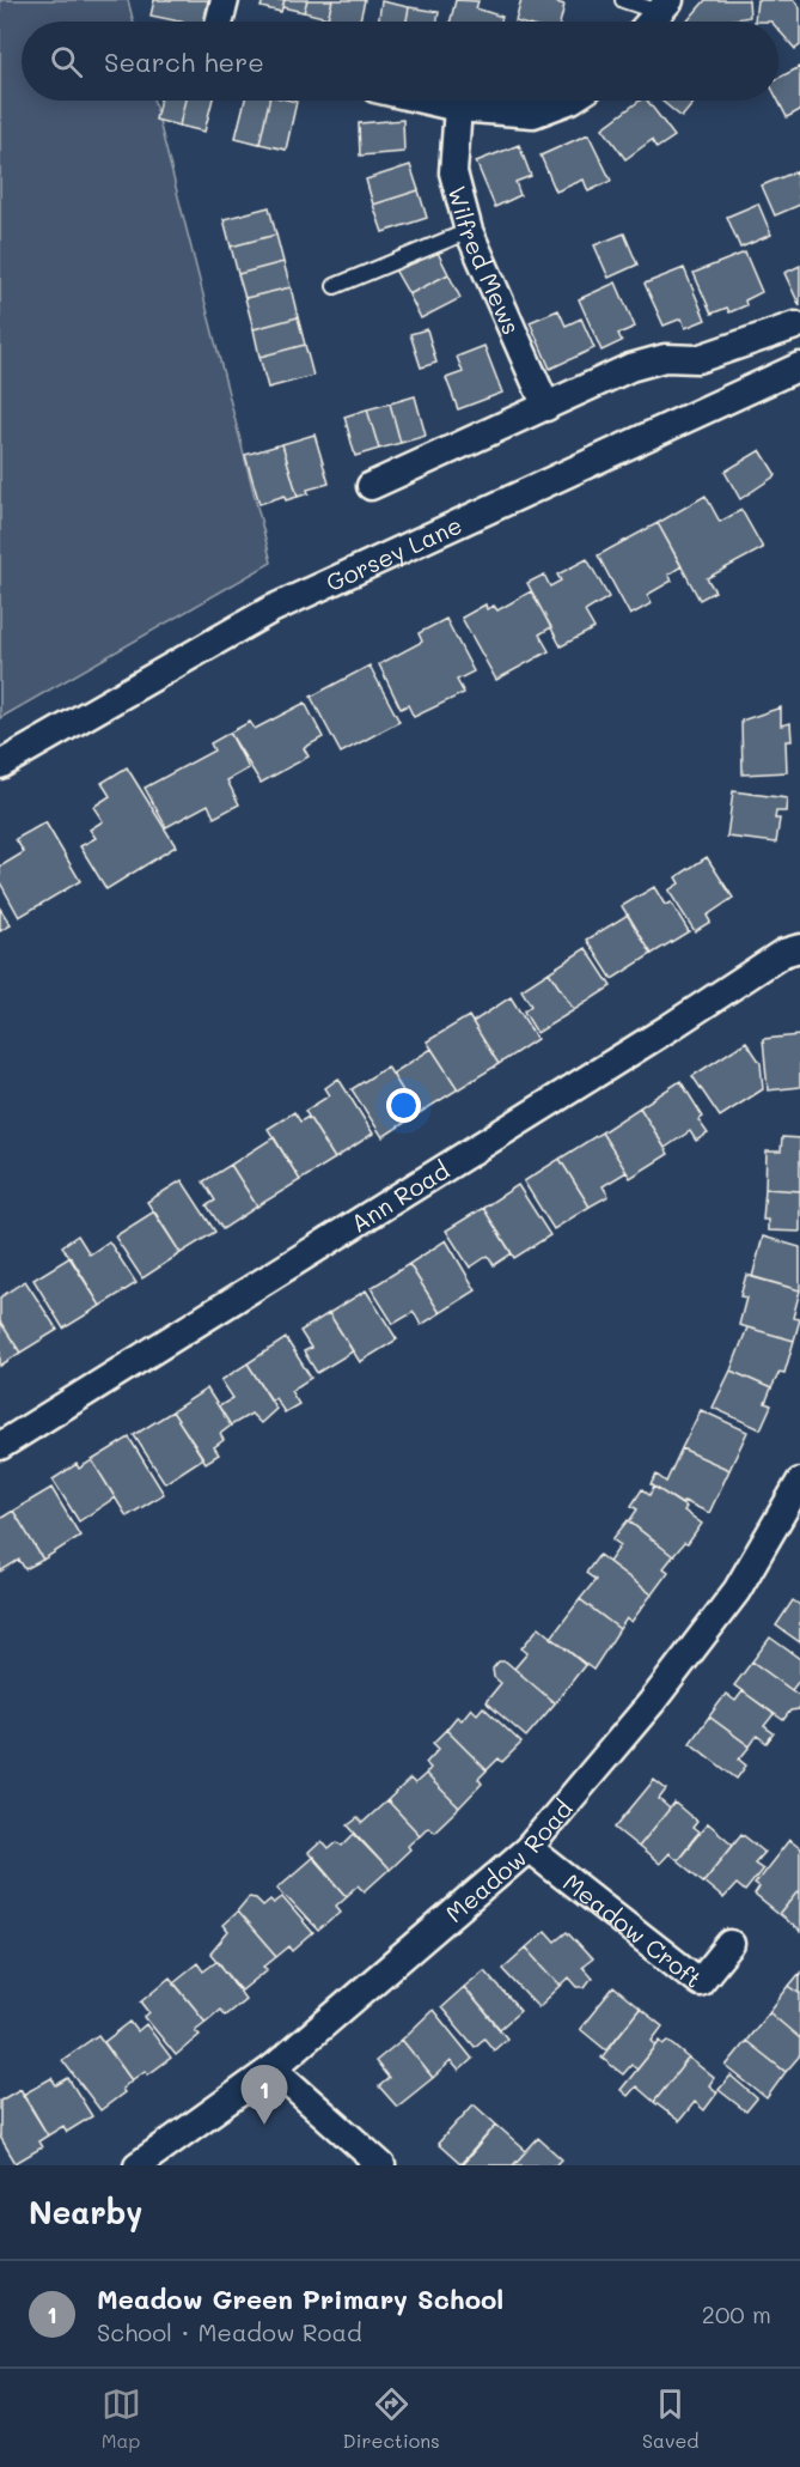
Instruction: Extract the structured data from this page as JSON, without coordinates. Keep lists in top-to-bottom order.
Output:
{
  "streets": {
    "street": [
      "Wilfred Mews",
      "Gorsey Lane",
      "Ann Road",
      "Meadow Road",
      "Meadow Croft"
    ]
  },
  "crossings": [
    ["Meadow Road", "Meadow Croft"]
  ],
  "page": {
    "search": "Search here",
    "pins": "1",
    "heading": "Nearby",
    "list": [
      {
        "mark": "1",
        "name": "Meadow Green Primary School",
        "note": "School · Meadow Road",
        "value": "200 m"
      }
    ],
    "nav": ["Map", "Directions", "Saved"]
  }
}
